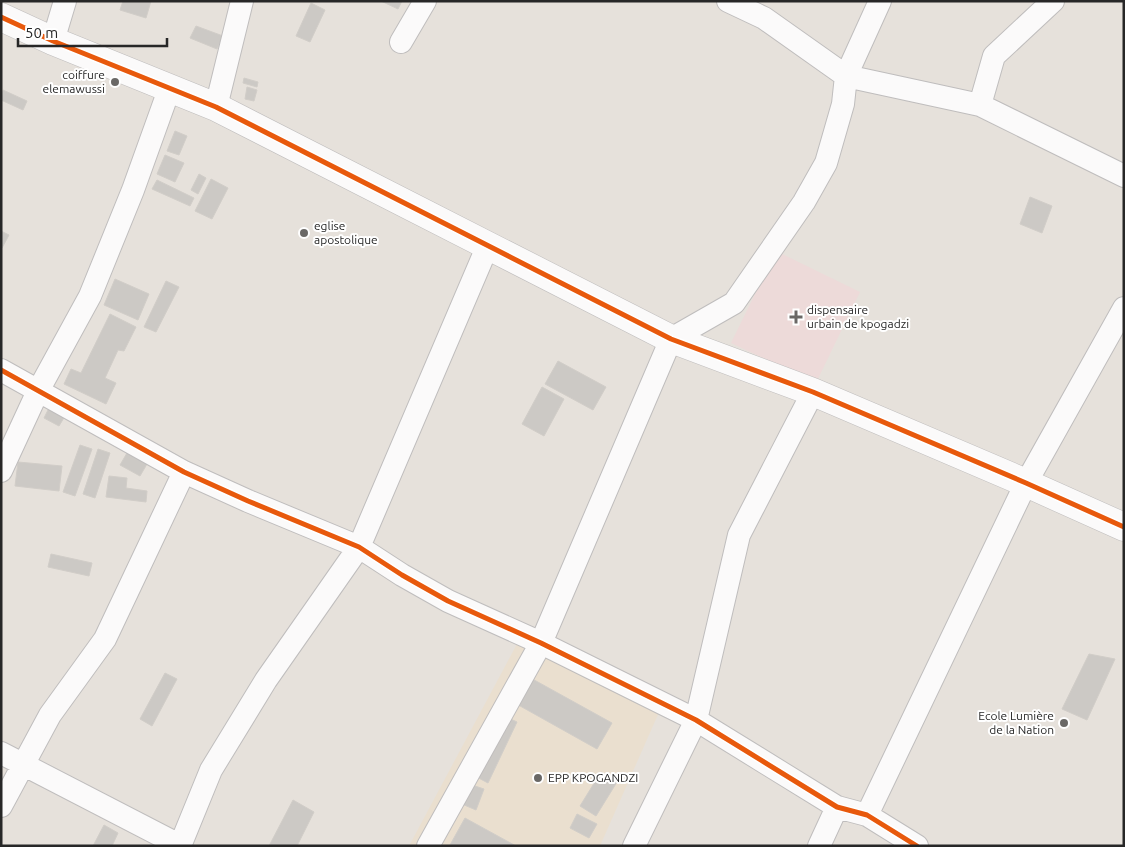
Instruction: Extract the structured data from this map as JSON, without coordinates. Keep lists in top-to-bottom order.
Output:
{
  "places": {
    "other": [
      "coiffure elemawussi",
      "eglise apostolique",
      "Ecole Lumière de la Nation",
      "EPP KPOGANDZI"
    ],
    "health": ["dispensaire urbain de kpogadzi"]
  },
  "scale_bar": "50 m"
}
